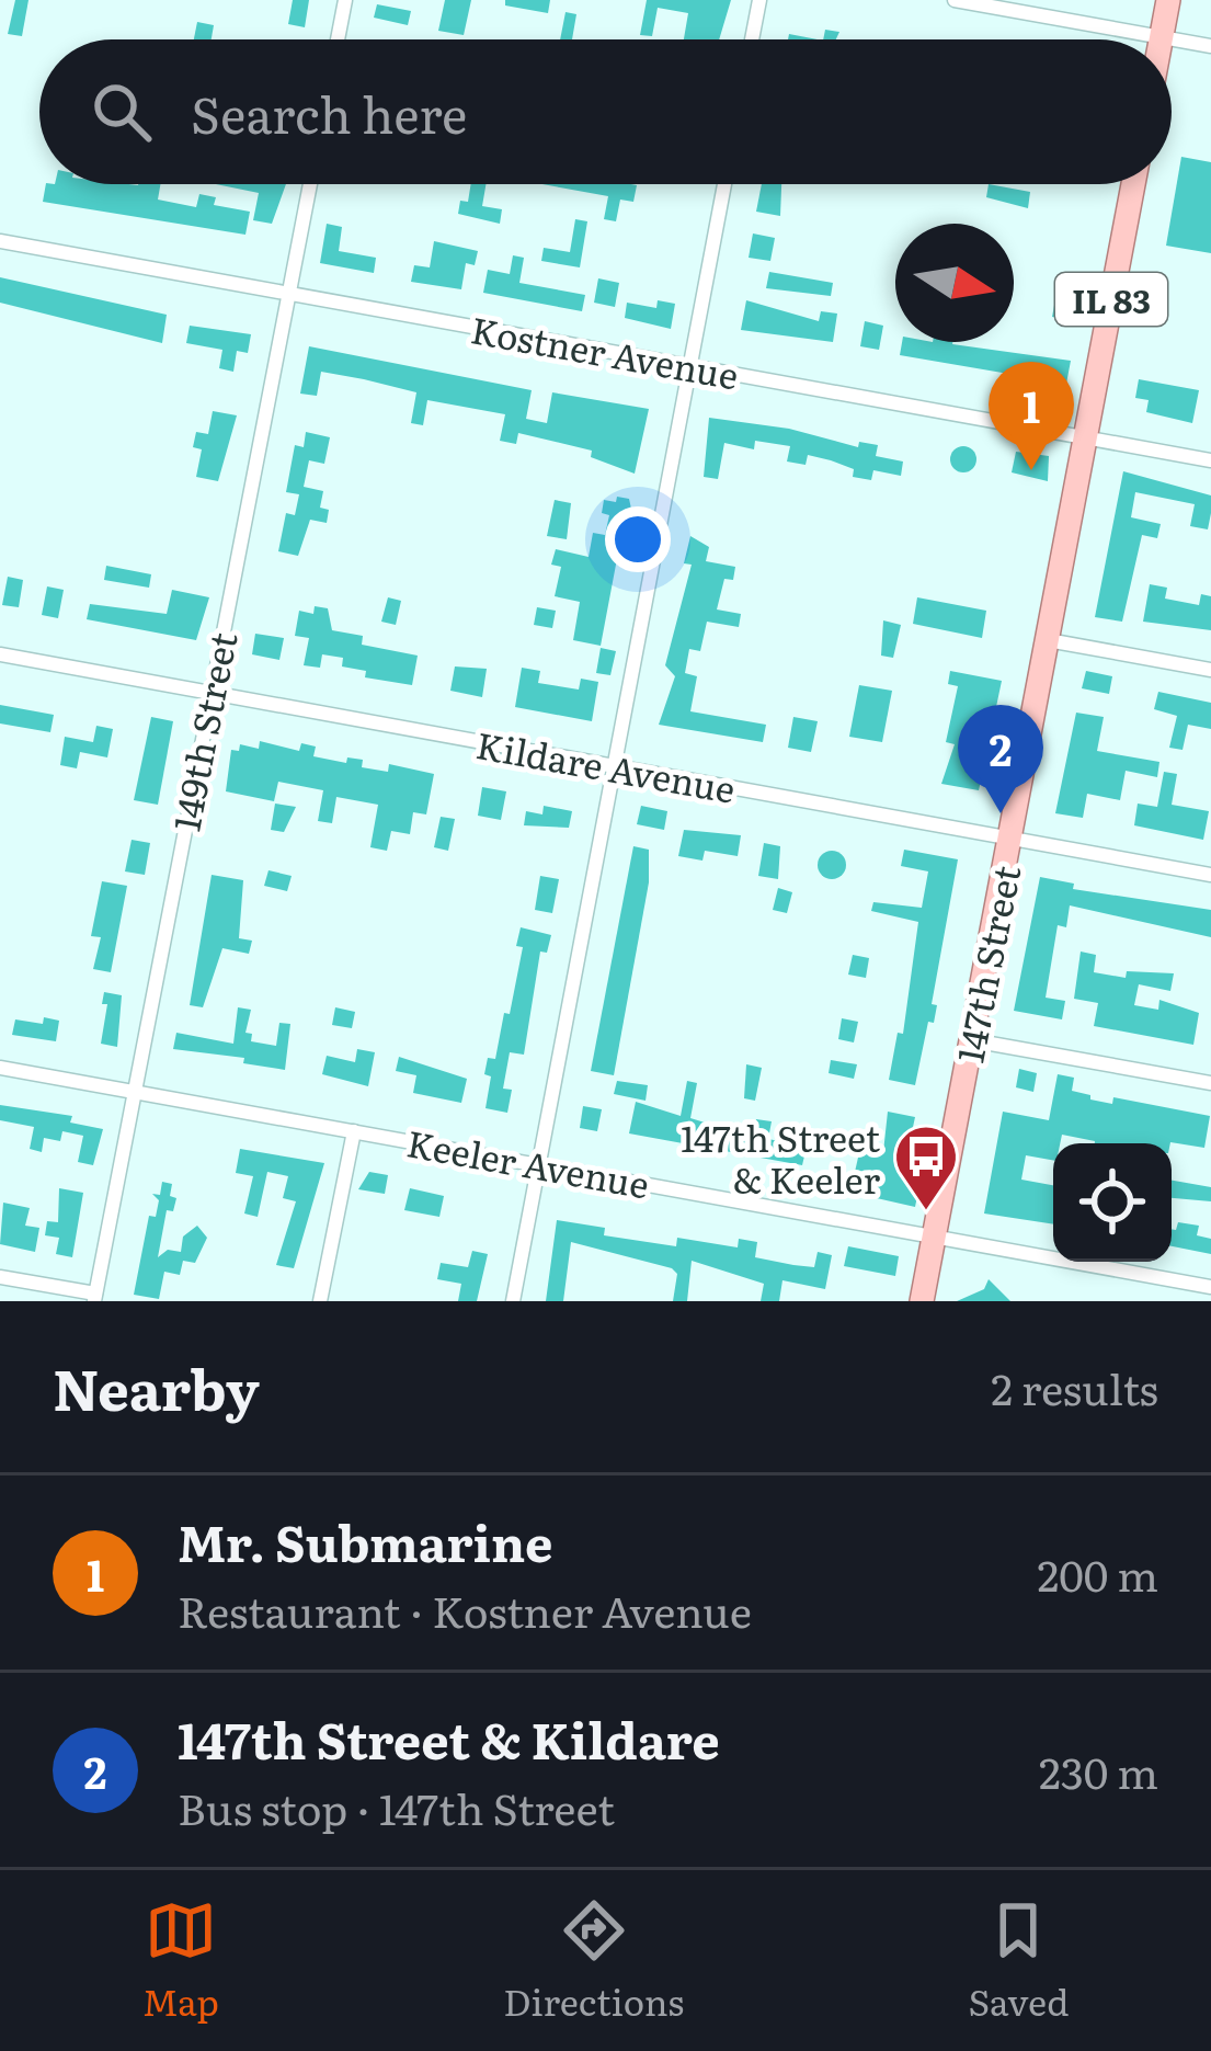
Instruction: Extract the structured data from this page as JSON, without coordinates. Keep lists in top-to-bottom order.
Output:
{
  "streets": {
    "main road": ["IL 83", "147th Street"],
    "street": [
      "Kostner Avenue",
      "149th Street",
      "Kildare Avenue",
      "Keeler Avenue"
    ]
  },
  "crossings": [
    ["Kostner Avenue", "149th Street"],
    ["Kostner Avenue", "147th Street"],
    ["149th Street", "Kildare Avenue"],
    ["149th Street", "Keeler Avenue"],
    ["Kildare Avenue", "147th Street"],
    ["147th Street", "Keeler Avenue"]
  ],
  "places": {
    "bus stop": ["147th Street & Keeler"]
  },
  "north": "right",
  "page": {
    "search": "Search here",
    "pins": ["1", "2"],
    "heading": ["Nearby", "2 results"],
    "list": [
      {
        "mark": "1",
        "name": "Mr. Submarine",
        "note": "Restaurant · Kostner Avenue",
        "value": "200 m"
      },
      {
        "mark": "2",
        "name": "147th Street & Kildare",
        "note": "Bus stop · 147th Street",
        "value": "230 m"
      }
    ],
    "nav": ["Map", "Directions", "Saved"]
  }
}
